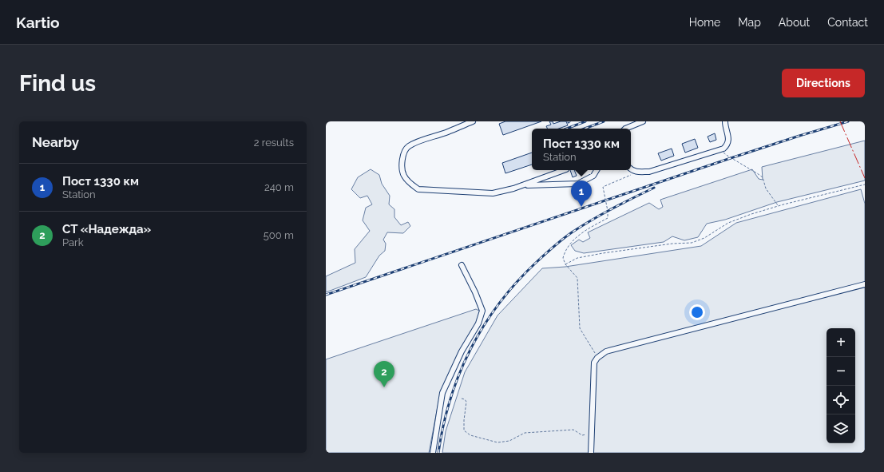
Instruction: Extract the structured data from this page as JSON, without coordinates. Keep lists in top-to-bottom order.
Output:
{
  "page": {
    "header": "Kartio",
    "nav": [
      "Home",
      "Map",
      "About",
      "Contact"
    ],
    "buttons": "Directions",
    "title": "Find us",
    "heading": ["Nearby", "2 results"],
    "popup": ["Пост 1330 км", "Station"],
    "list": [
      {
        "mark": "1",
        "name": "Пост 1330 км",
        "note": "Station",
        "value": "240 m"
      },
      {
        "mark": "2",
        "name": "СТ «Надежда»",
        "note": "Park",
        "value": "500 m"
      }
    ],
    "pins": ["1", "2"],
    "map_buttons": ["+", "−"]
  }
}
